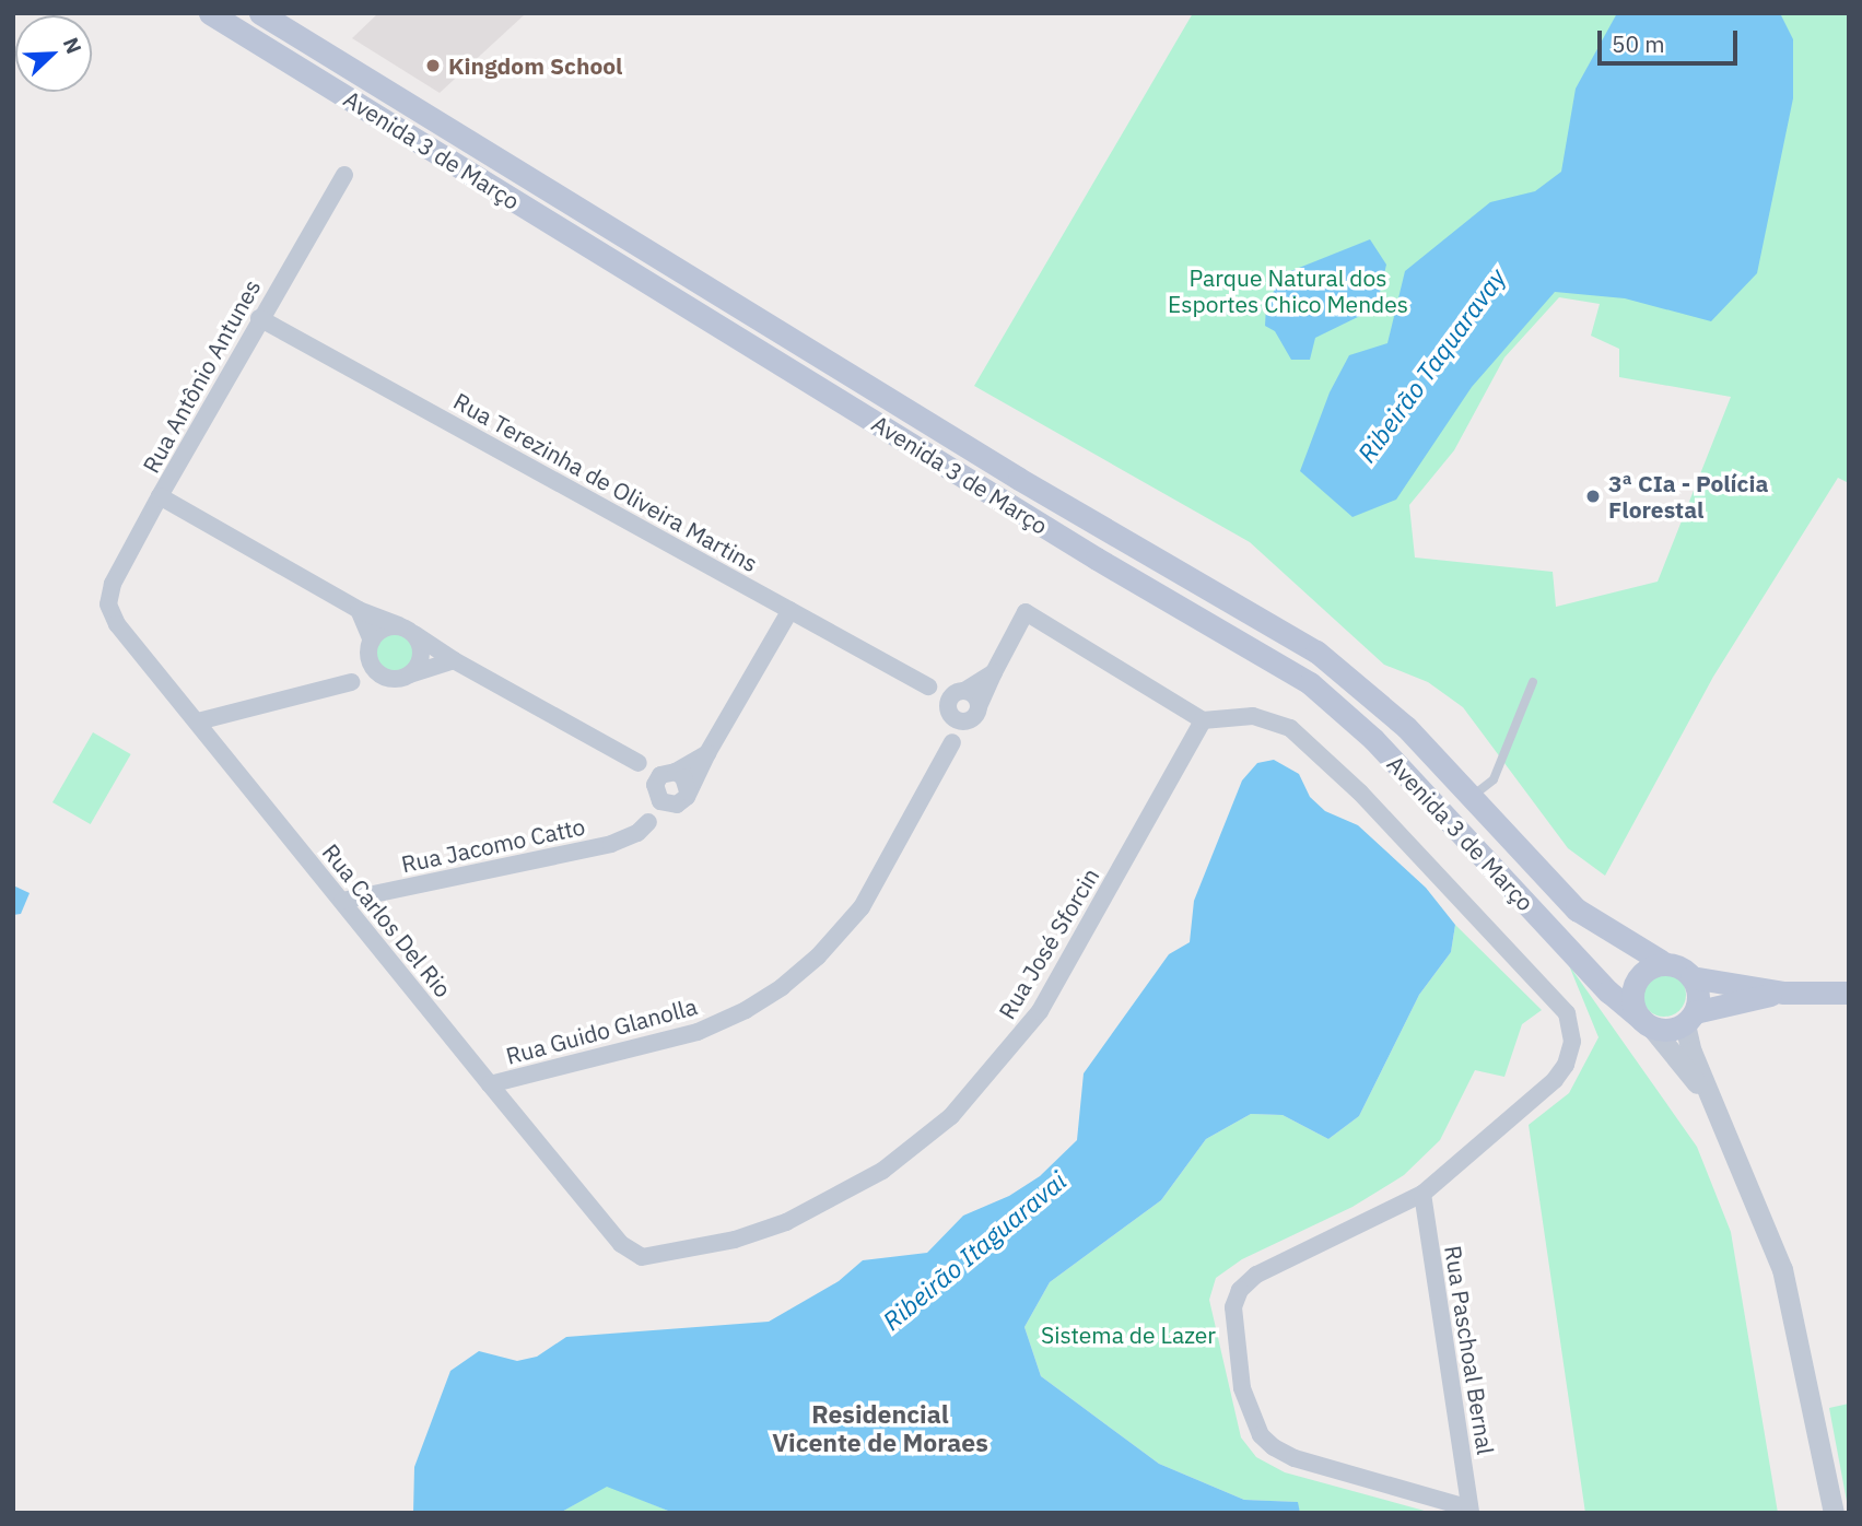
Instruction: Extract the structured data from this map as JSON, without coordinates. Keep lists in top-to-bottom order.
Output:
{
  "streets": {
    "main road": ["Avenida 3 de Março"],
    "street": [
      "Rua Antônio Antunes",
      "Rua Terezinha de Oliveira Martins",
      "Rua Jacomo Catto",
      "Rua Carlos Del Rio",
      "Rua José Sforcin",
      "Rua Guido Glanolla",
      "Rua Paschoal Bernal"
    ]
  },
  "crossings": [
    ["Rua Antônio Antunes", "Rua Terezinha de Oliveira Martins"],
    ["Rua Antônio Antunes", "Rua Carlos Del Rio"],
    ["Rua Terezinha de Oliveira Martins", "Rua Guido Glanolla"],
    ["Rua Jacomo Catto", "Rua Carlos Del Rio"],
    ["Rua Carlos Del Rio", "Rua José Sforcin"],
    ["Rua Carlos Del Rio", "Rua Guido Glanolla"],
    ["Rua José Sforcin", "Rua Guido Glanolla"]
  ],
  "districts": ["Residencial Vicente de Moraes"],
  "water": ["Ribeirão Taquaravay", "Ribeirão Itaguaravai"],
  "parks": ["Parque Natural dos Esportes Chico Mendes", "Sistema de Lazer"],
  "places": ["Kingdom School", "3ª CIa - Polícia Florestal"],
  "scale_bar": "50 m",
  "north": "top right"
}
